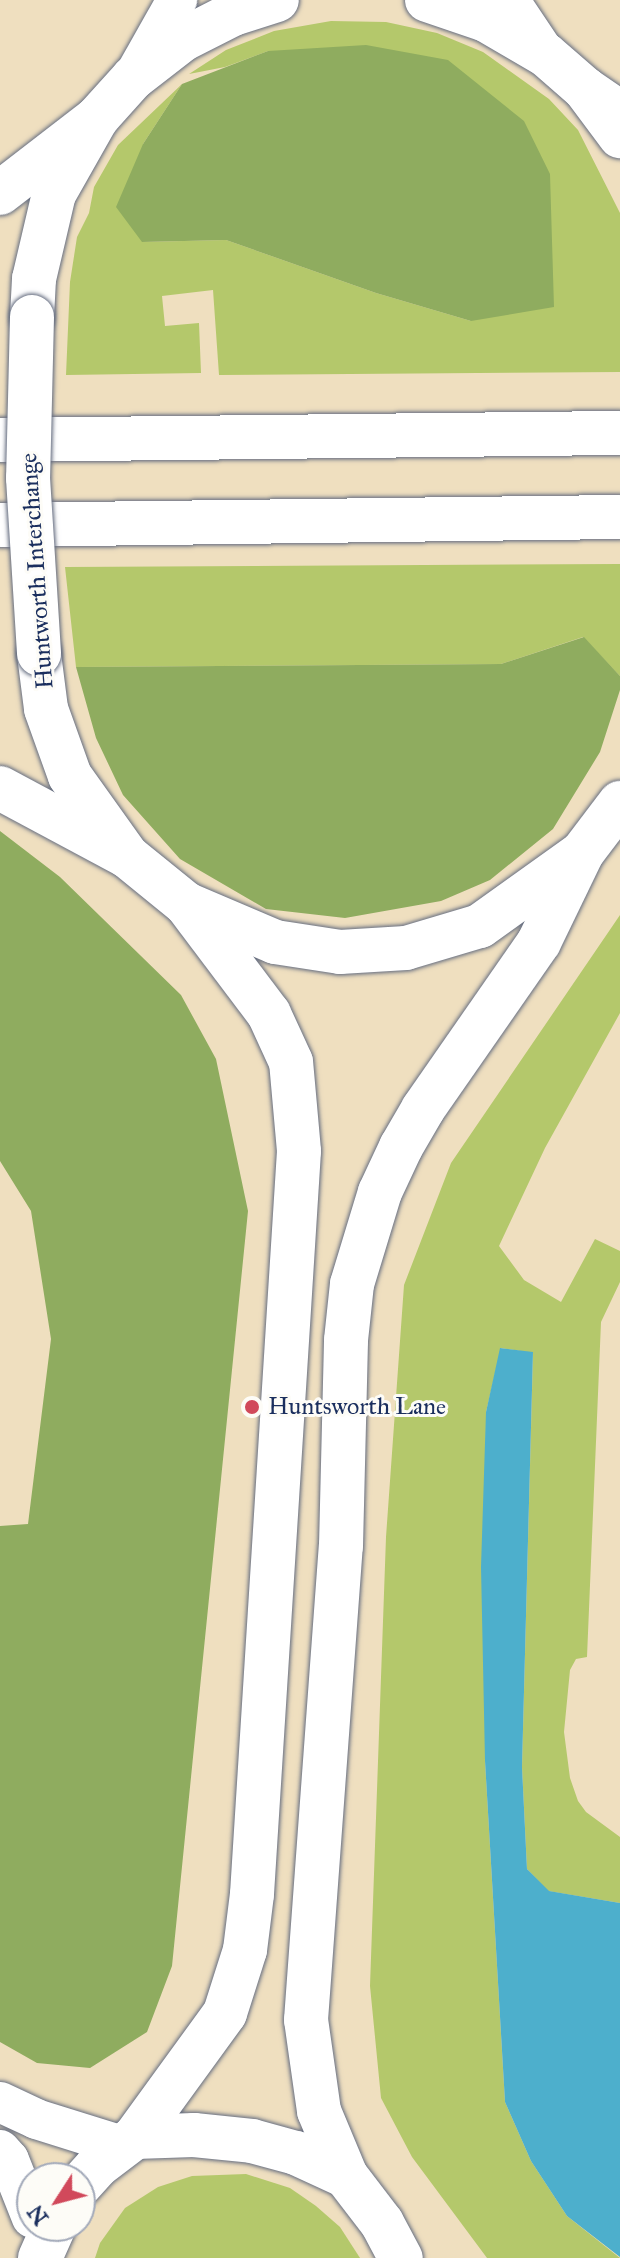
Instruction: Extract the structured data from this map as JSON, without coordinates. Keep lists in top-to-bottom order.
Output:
{
  "streets": {
    "main road": ["Huntworth Interchange"]
  },
  "places": ["Huntsworth Lane"],
  "north": "bottom left"
}
